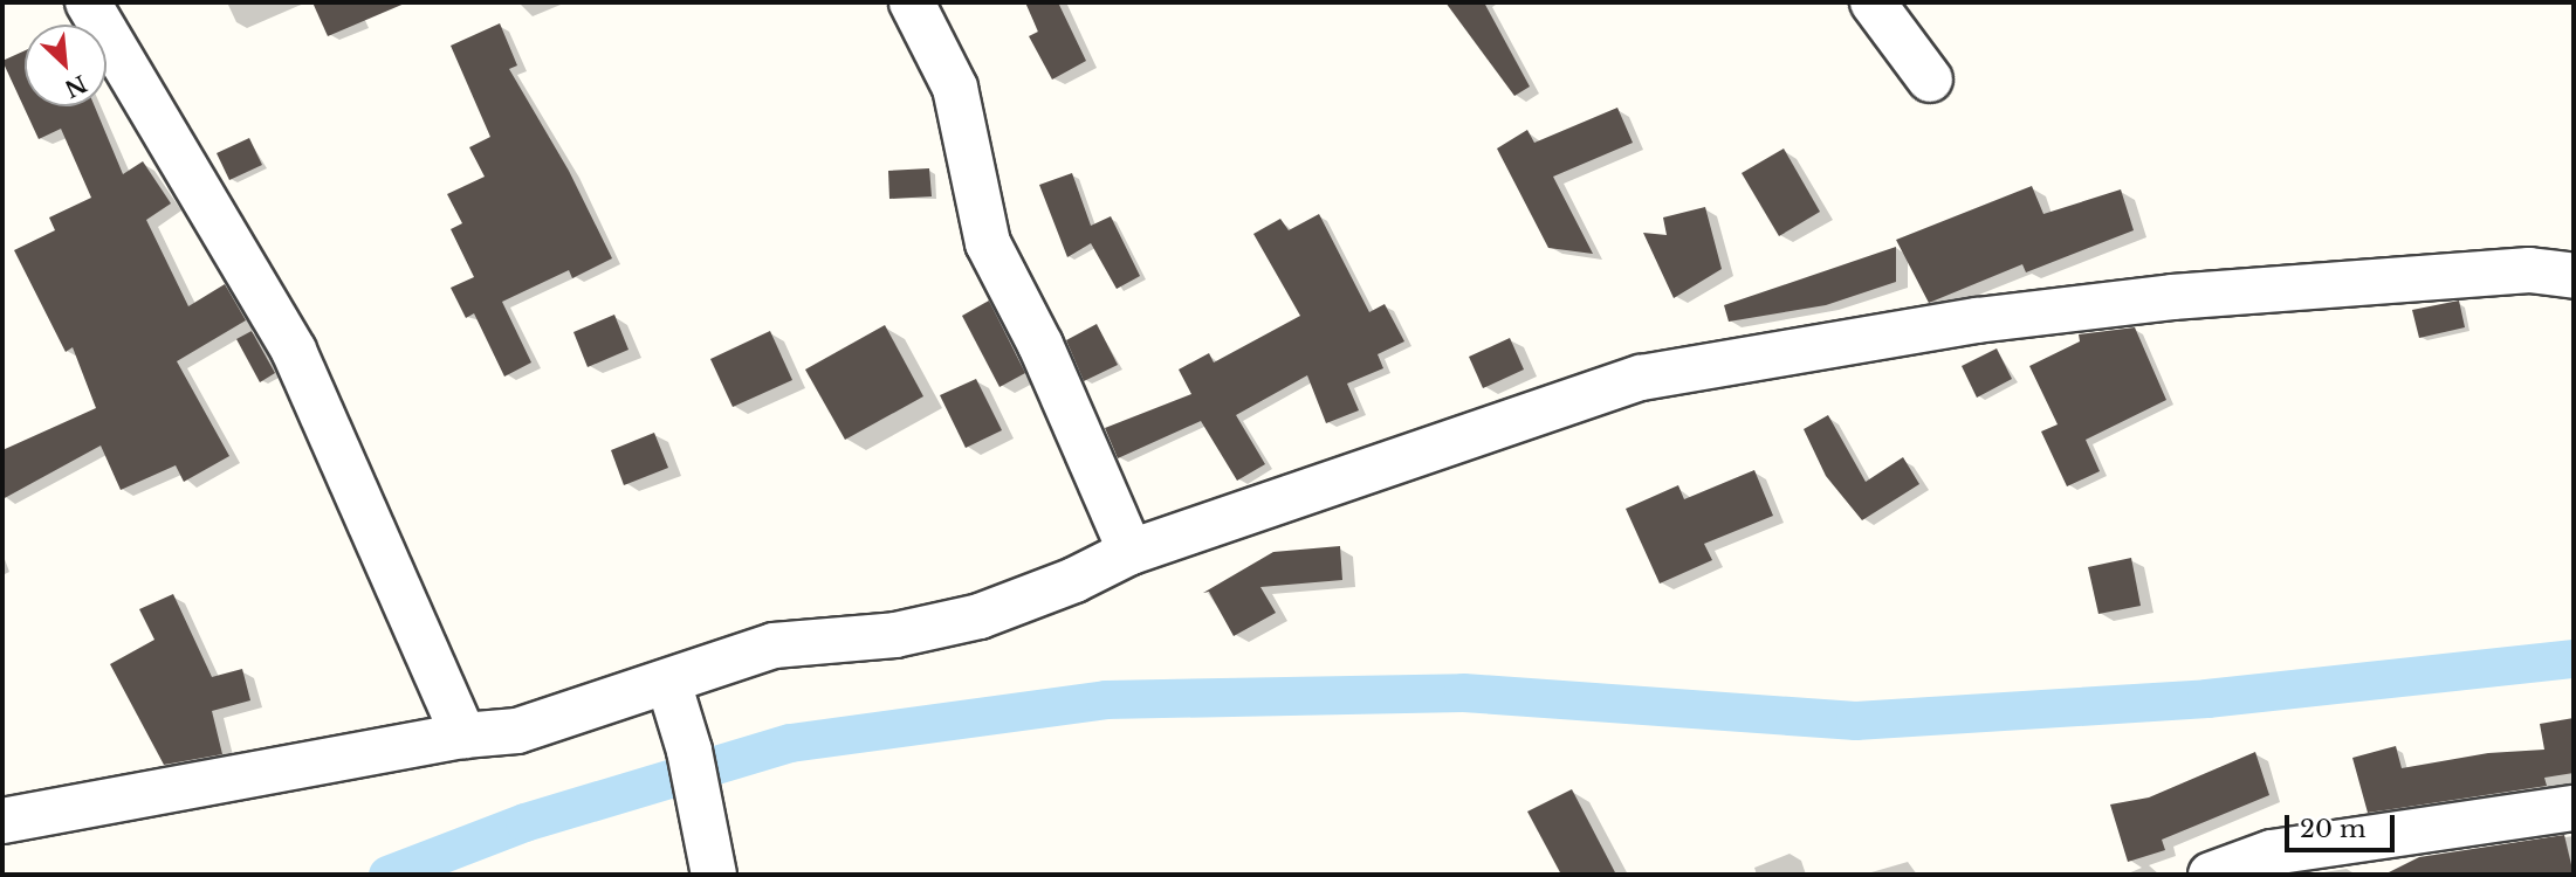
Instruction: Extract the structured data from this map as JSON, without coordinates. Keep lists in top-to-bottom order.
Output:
{
  "scale_bar": "20 m",
  "north": "bottom right"
}
